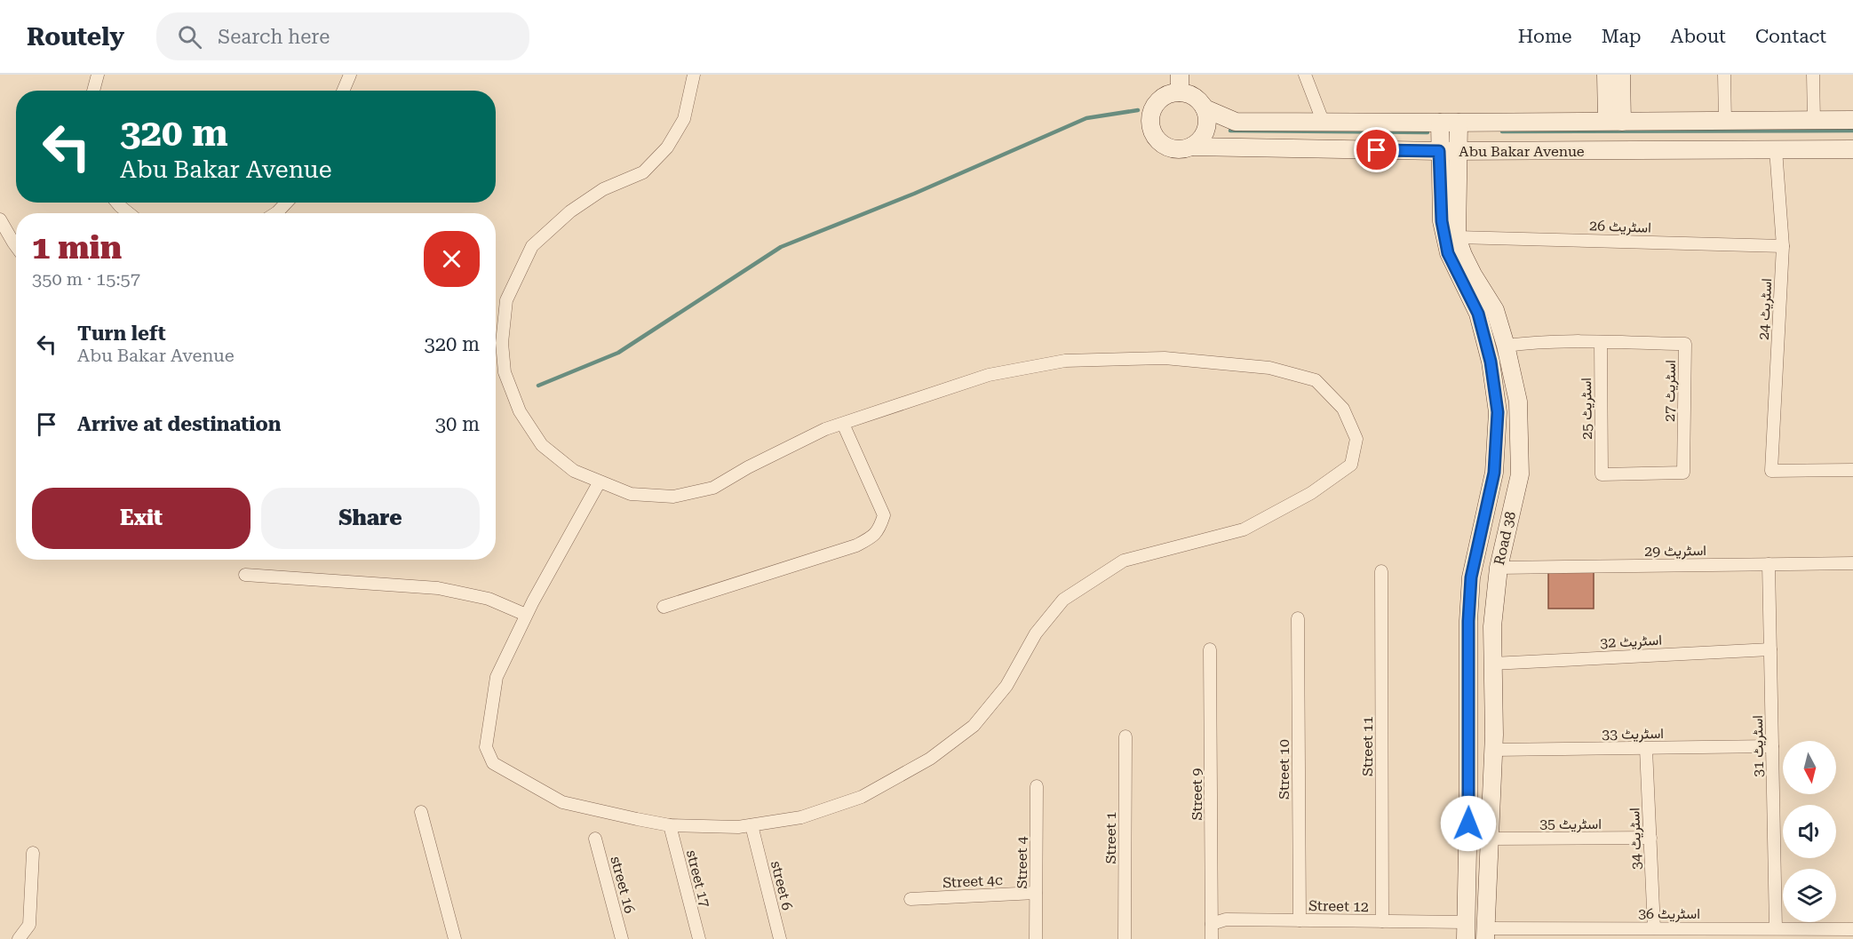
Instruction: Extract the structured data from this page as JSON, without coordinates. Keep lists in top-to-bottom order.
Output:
{
  "streets": {
    "main road": ["Abu Bakar Avenue", "Road 38"],
    "street": [
      "اسٹریٹ 26",
      "اسٹریٹ 24",
      "اسٹریٹ 27",
      "اسٹریٹ 25",
      "اسٹریٹ 29",
      "اسٹریٹ 32",
      "اسٹریٹ 33",
      "Street 11",
      "اسٹریٹ 31",
      "Street 10",
      "Street 9",
      "اسٹریٹ 35",
      "Street 1",
      "اسٹریٹ 34",
      "Street 4",
      "street 17",
      "Street 4c",
      "street 16",
      "street 6",
      "Street 12",
      "اسٹریٹ 36"
    ]
  },
  "crossings": [
    ["Abu Bakar Avenue", "اسٹریٹ 24"],
    ["Abu Bakar Avenue", "Road 38"],
    ["اسٹریٹ 26", "اسٹریٹ 24"],
    ["اسٹریٹ 26", "Road 38"],
    ["اسٹریٹ 27", "اسٹریٹ 25"],
    ["اسٹریٹ 27", "Road 38"],
    ["Road 38", "اسٹریٹ 29"],
    ["Road 38", "اسٹریٹ 32"],
    ["Road 38", "اسٹریٹ 33"],
    ["Road 38", "اسٹریٹ 35"],
    ["Road 38", "Street 12"],
    ["Road 38", "اسٹریٹ 36"],
    ["اسٹریٹ 29", "اسٹریٹ 31"],
    ["اسٹریٹ 32", "اسٹریٹ 31"],
    ["اسٹریٹ 33", "اسٹریٹ 31"],
    ["اسٹریٹ 33", "اسٹریٹ 34"],
    ["Street 11", "Street 12"],
    ["اسٹریٹ 31", "اسٹریٹ 36"],
    ["Street 10", "Street 12"],
    ["Street 9", "Street 12"],
    ["اسٹریٹ 35", "اسٹریٹ 34"],
    ["اسٹریٹ 34", "اسٹریٹ 36"],
    ["Street 4", "Street 4c"]
  ],
  "north": "bottom",
  "page": {
    "header": "Routely",
    "search": "Search here",
    "nav": [
      "Home",
      "Map",
      "About",
      "Contact"
    ],
    "turn": ["320 m", "Abu Bakar Avenue"],
    "heading": ["1 min", "350 m · 15:57"],
    "list": [
      {
        "name": "Turn left",
        "note": "Abu Bakar Avenue",
        "value": "320 m"
      },
      {
        "name": "Arrive at destination",
        "value": "30 m"
      }
    ],
    "buttons": ["Exit", "Share"]
  }
}
